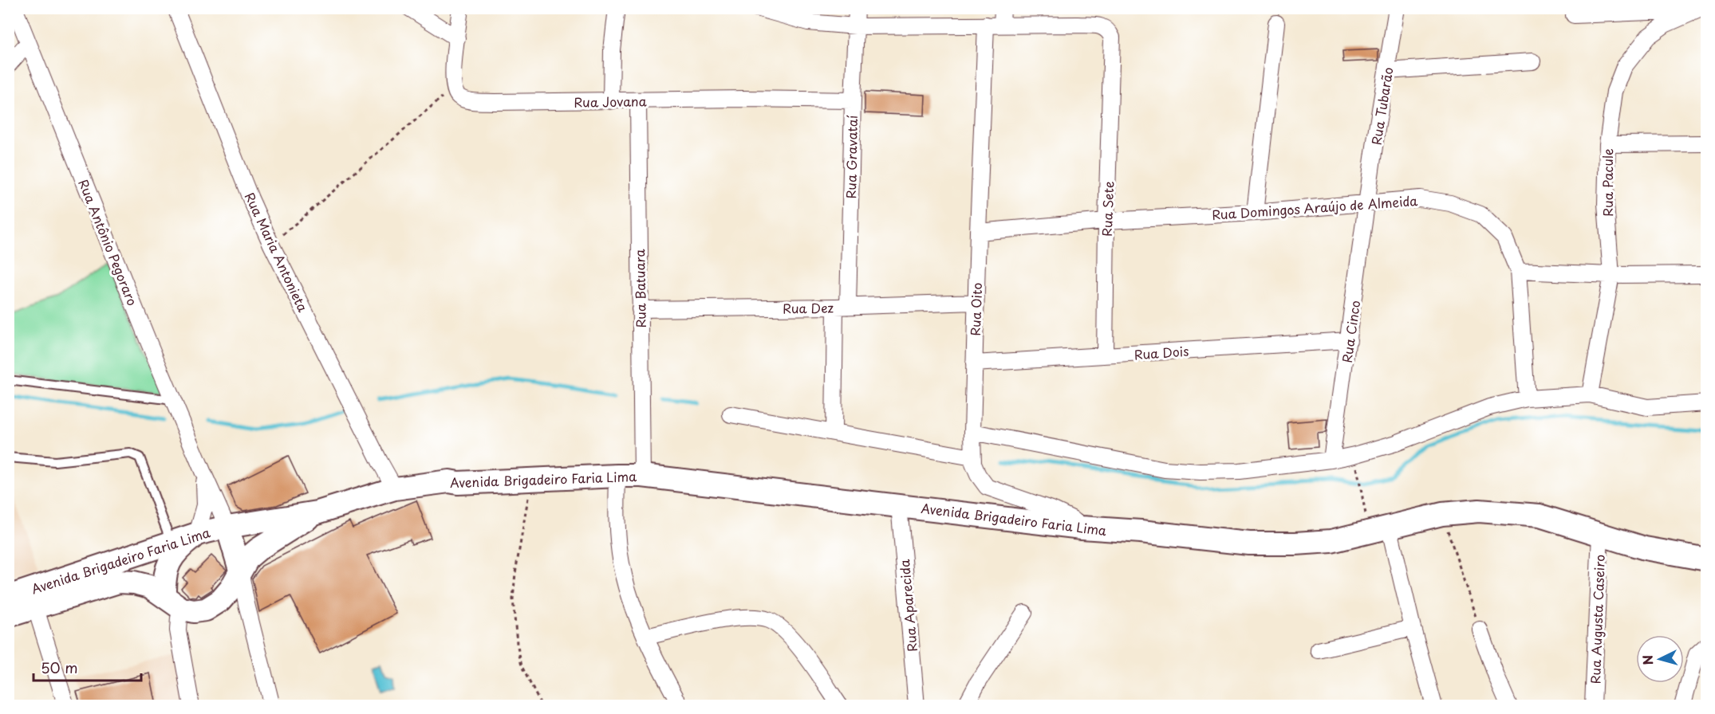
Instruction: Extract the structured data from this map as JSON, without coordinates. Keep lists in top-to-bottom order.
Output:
{
  "streets": {
    "main road": ["Avenida Brigadeiro Faria Lima"],
    "street": [
      "Rua Jovana",
      "Rua Tubarão",
      "Rua Gravataí",
      "Rua Pacule",
      "Rua Domingos Araújo de Almeida",
      "Rua Sete",
      "Rua Antônio Pegoraro",
      "Rua Maria Antonieta",
      "Rua Batuara",
      "Rua Dez",
      "Rua Oito",
      "Rua Cinco",
      "Rua Dois",
      "Rua Aparecida",
      "Rua Augusta Caseiro"
    ]
  },
  "crossings": [
    ["Rua Jovana", "Rua Gravataí"],
    ["Rua Jovana", "Rua Batuara"],
    ["Rua Tubarão", "Rua Domingos Araújo de Almeida"],
    ["Rua Tubarão", "Rua Cinco"],
    ["Rua Gravataí", "Rua Sete"],
    ["Rua Gravataí", "Rua Dez"],
    ["Rua Domingos Araújo de Almeida", "Rua Sete"],
    ["Rua Domingos Araújo de Almeida", "Rua Oito"],
    ["Rua Domingos Araújo de Almeida", "Rua Cinco"],
    ["Rua Sete", "Rua Oito"],
    ["Rua Sete", "Rua Dois"],
    ["Rua Antônio Pegoraro", "Avenida Brigadeiro Faria Lima"],
    ["Rua Maria Antonieta", "Avenida Brigadeiro Faria Lima"],
    ["Rua Batuara", "Rua Dez"],
    ["Rua Batuara", "Avenida Brigadeiro Faria Lima"],
    ["Rua Dez", "Rua Oito"],
    ["Rua Oito", "Rua Dois"],
    ["Rua Oito", "Avenida Brigadeiro Faria Lima"],
    ["Rua Cinco", "Rua Dois"],
    ["Avenida Brigadeiro Faria Lima", "Rua Aparecida"],
    ["Avenida Brigadeiro Faria Lima", "Rua Augusta Caseiro"]
  ],
  "scale_bar": "50 m",
  "north": "left"
}
